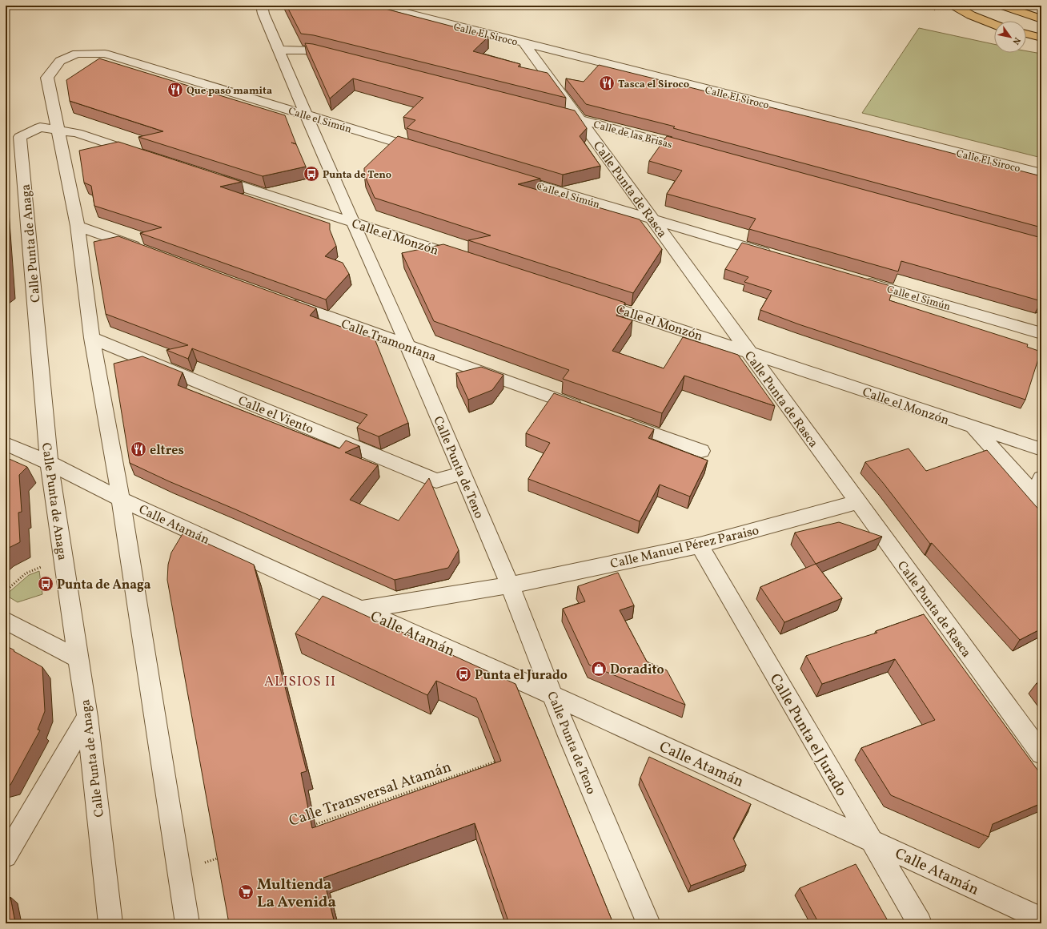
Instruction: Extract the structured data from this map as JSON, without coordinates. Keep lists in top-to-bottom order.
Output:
{
  "streets": {
    "street": [
      "Calle El Siroco",
      "Calle el Simún",
      "Calle de las Brisas",
      "Calle Punta de Rasca",
      "Calle el Monzón",
      "Calle Punta de Anaga",
      "Calle Tramontana",
      "Calle el Viento",
      "Calle Punta de Teno",
      "Calle Atamán",
      "Calle Manuel Pérez Paraiso",
      "Calle Punta el Jurado"
    ],
    "path": ["Calle Transversal Atamán"]
  },
  "crossings": [
    ["Calle El Siroco", "Calle Punta de Rasca"],
    ["Calle el Simún", "Calle Punta de Rasca"],
    ["Calle el Simún", "Calle Punta de Anaga"],
    ["Calle el Simún", "Calle Punta de Teno"],
    ["Calle de las Brisas", "Calle Punta de Rasca"],
    ["Calle Punta de Rasca", "Calle el Monzón"],
    ["Calle Punta de Rasca", "Calle Manuel Pérez Paraiso"],
    ["Calle el Monzón", "Calle Punta de Teno"],
    ["Calle Punta de Anaga", "Calle Atamán"],
    ["Calle Tramontana", "Calle Punta de Teno"],
    ["Calle el Viento", "Calle Punta de Teno"],
    ["Calle Punta de Teno", "Calle Atamán"],
    ["Calle Punta de Teno", "Calle Manuel Pérez Paraiso"],
    ["Calle Atamán", "Calle Manuel Pérez Paraiso"],
    ["Calle Atamán", "Calle Punta el Jurado"],
    ["Calle Manuel Pérez Paraiso", "Calle Punta el Jurado"]
  ],
  "districts": ["ALISIOS II"],
  "places": {
    "restaurant": ["Tasca el Siroco", "Que pasó mamita", "eltres"],
    "bus stop": ["Punta de Teno", "Punta de Anaga", "Punta el Jurado"],
    "shop": ["Doradito"],
    "supermarket": ["Multienda La Avenida"]
  },
  "north": "bottom right"
}
